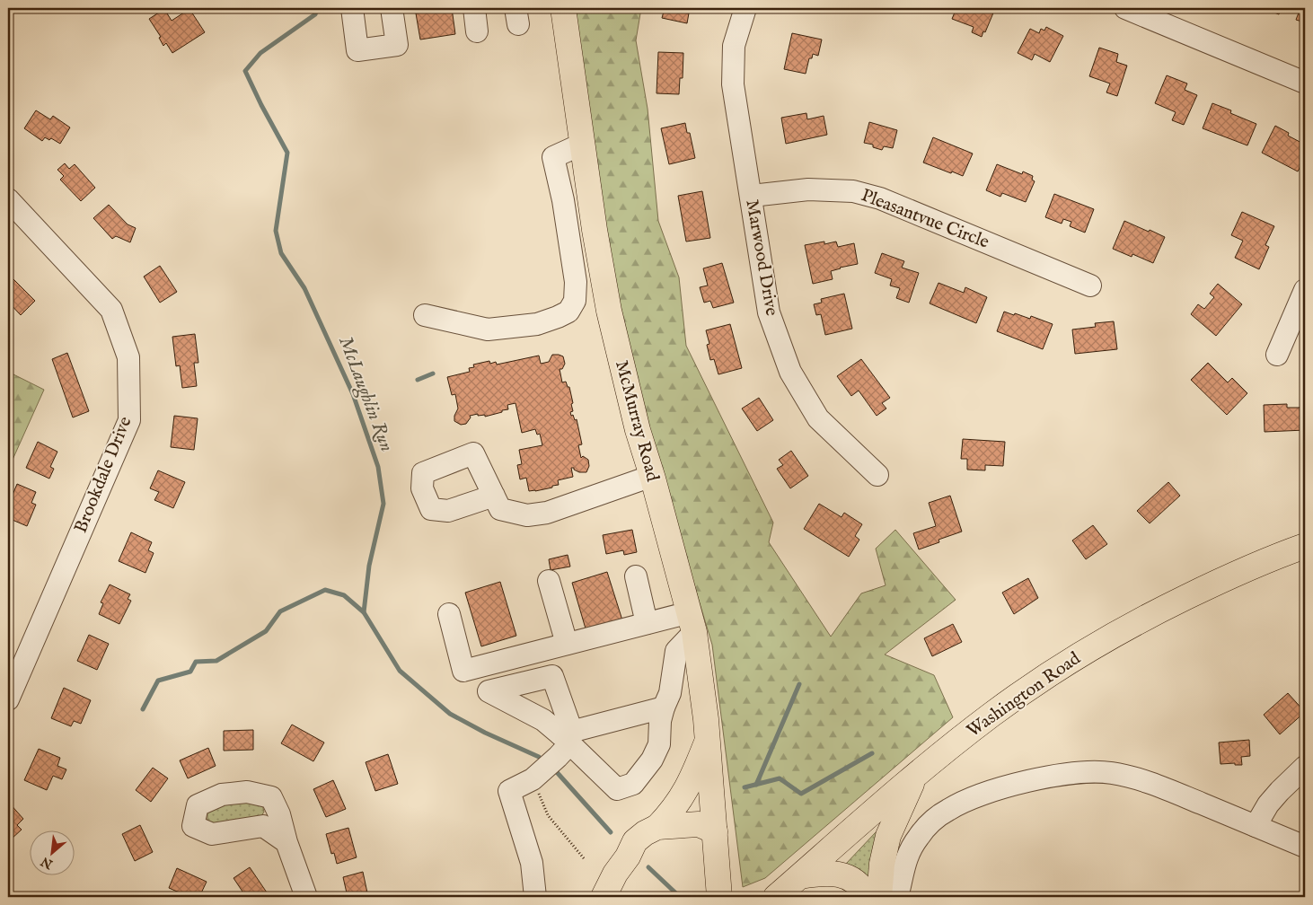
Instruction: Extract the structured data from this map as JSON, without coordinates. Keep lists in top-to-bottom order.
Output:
{
  "streets": {
    "main road": ["McMurray Road", "Washington Road"],
    "street": ["Pleasantvue Circle", "Marwood Drive", "Brookdale Drive"]
  },
  "crossings": [
    ["Pleasantvue Circle", "Marwood Drive"]
  ],
  "water": ["McLaughlin Run"],
  "north": "bottom left"
}
